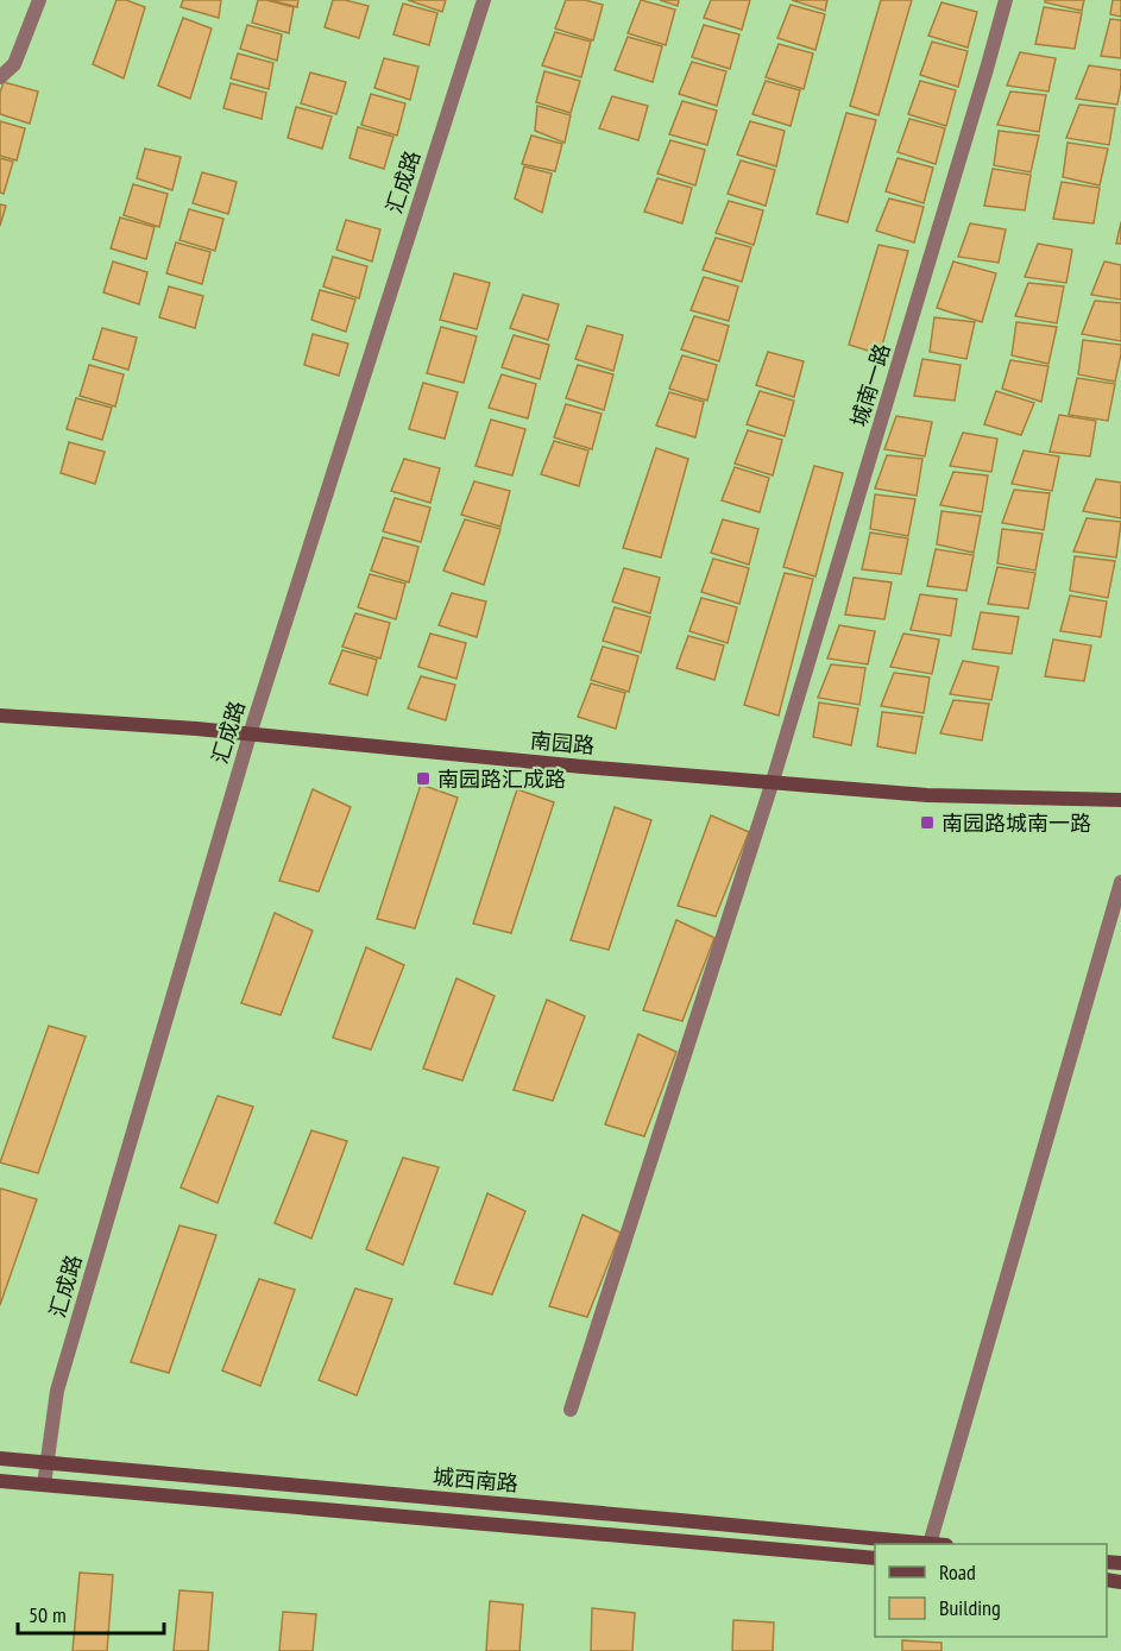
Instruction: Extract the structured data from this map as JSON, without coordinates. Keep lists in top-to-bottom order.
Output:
{
  "streets": {
    "main road": ["南园路", "城西南路"],
    "street": ["汇成路", "城南一路"]
  },
  "crossings": [
    ["汇成路", "南园路"],
    ["汇成路", "城西南路"],
    ["城南一路", "南园路"]
  ],
  "places": {
    "transit": ["南园路汇成路", "南园路城南一路"]
  },
  "legend": ["Road", "Building"],
  "scale_bar": "50 m"
}
